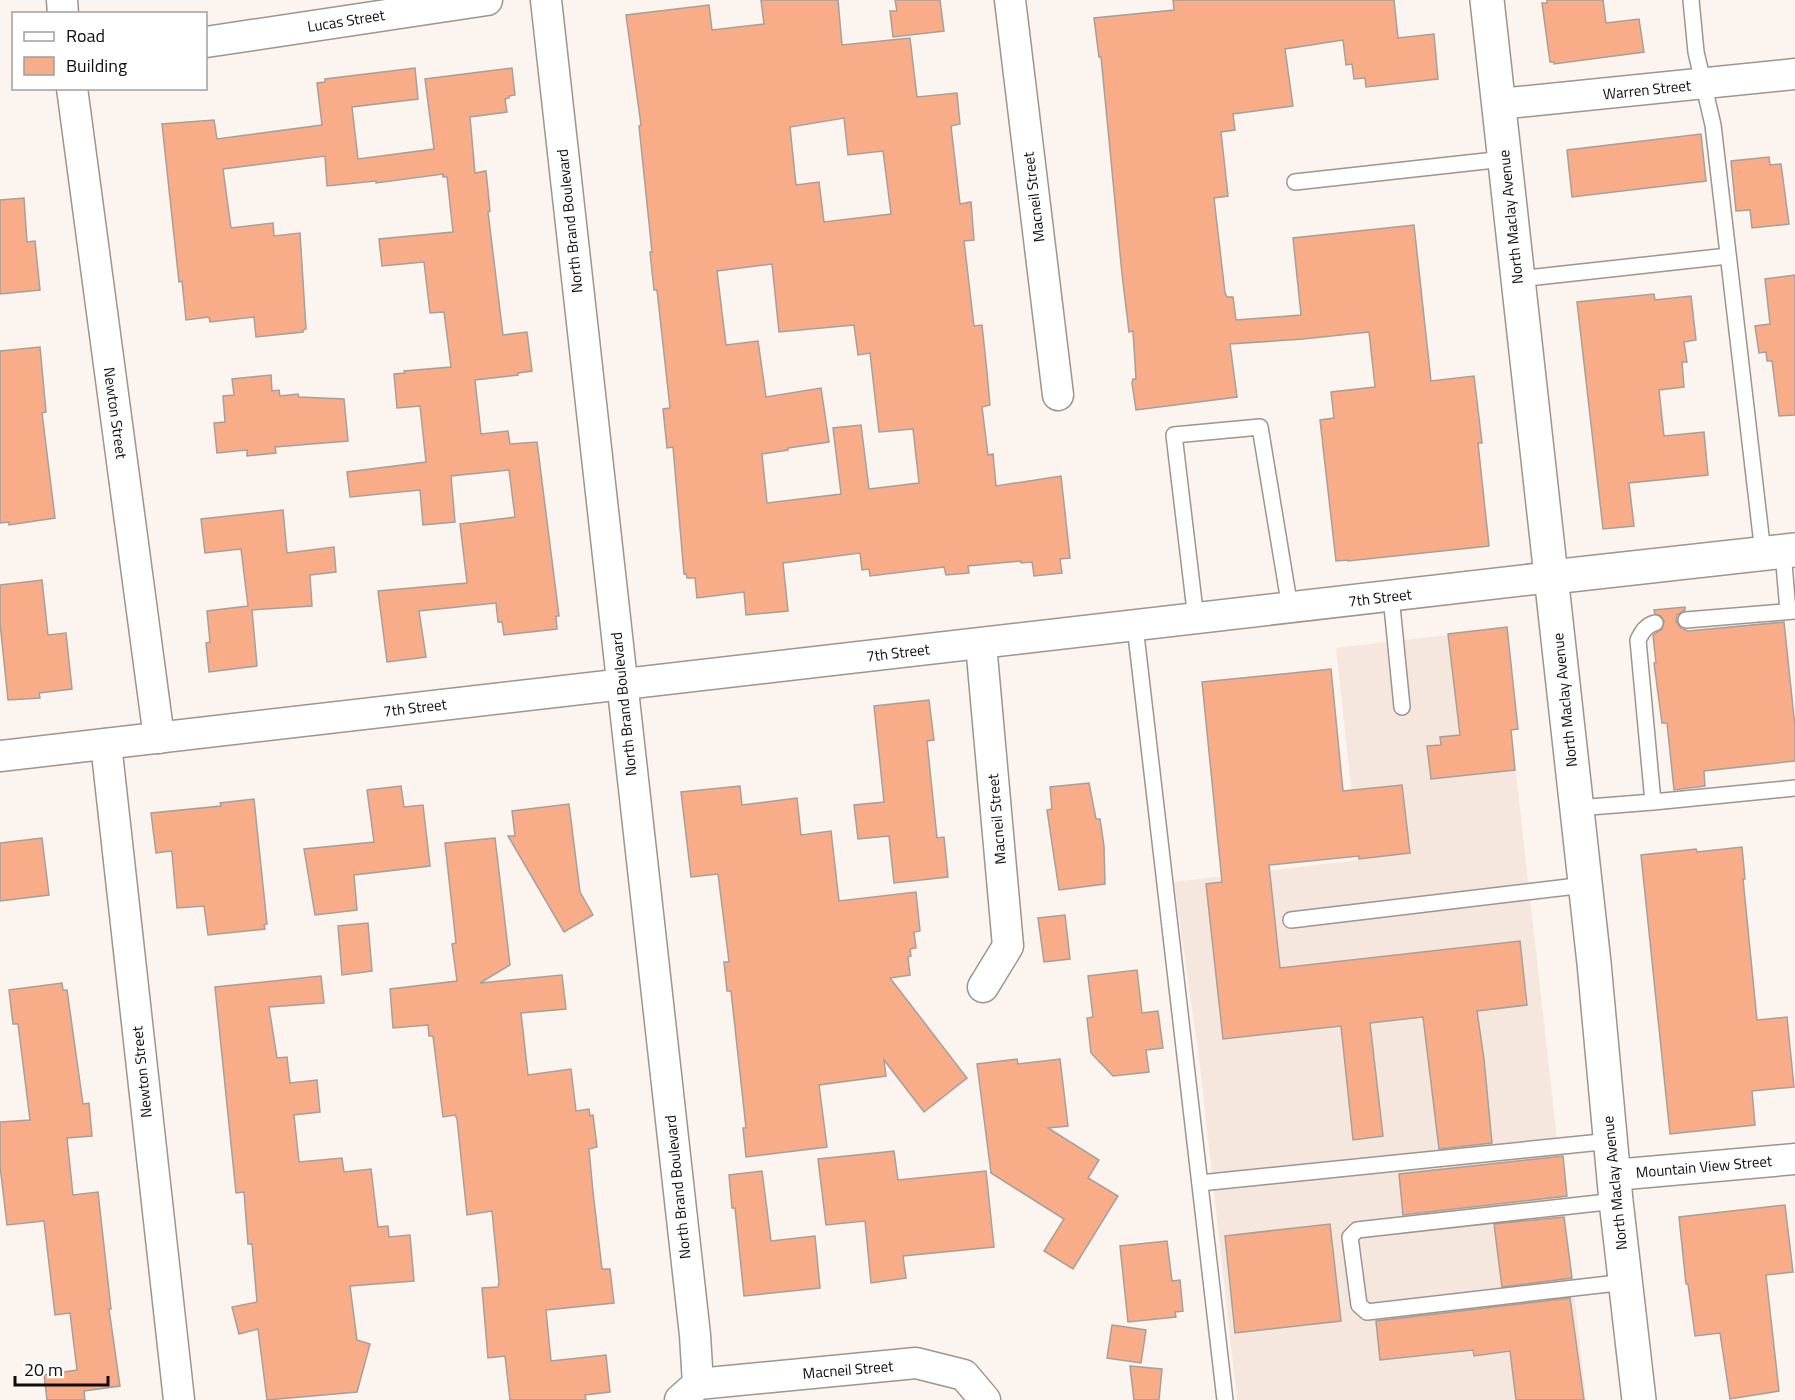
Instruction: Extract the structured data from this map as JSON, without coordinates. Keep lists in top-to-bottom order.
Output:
{
  "streets": {
    "main road": ["North Maclay Avenue", "7th Street"],
    "street": [
      "Lucas Street",
      "Warren Street",
      "Macneil Street",
      "North Brand Boulevard",
      "Newton Street",
      "Mountain View Street"
    ]
  },
  "crossings": [
    ["Warren Street", "North Maclay Avenue"],
    ["Macneil Street", "North Brand Boulevard"],
    ["Macneil Street", "7th Street"],
    ["North Maclay Avenue", "7th Street"],
    ["North Maclay Avenue", "Mountain View Street"],
    ["North Brand Boulevard", "7th Street"],
    ["Newton Street", "7th Street"]
  ],
  "legend": ["Road", "Building"],
  "scale_bar": "20 m"
}
